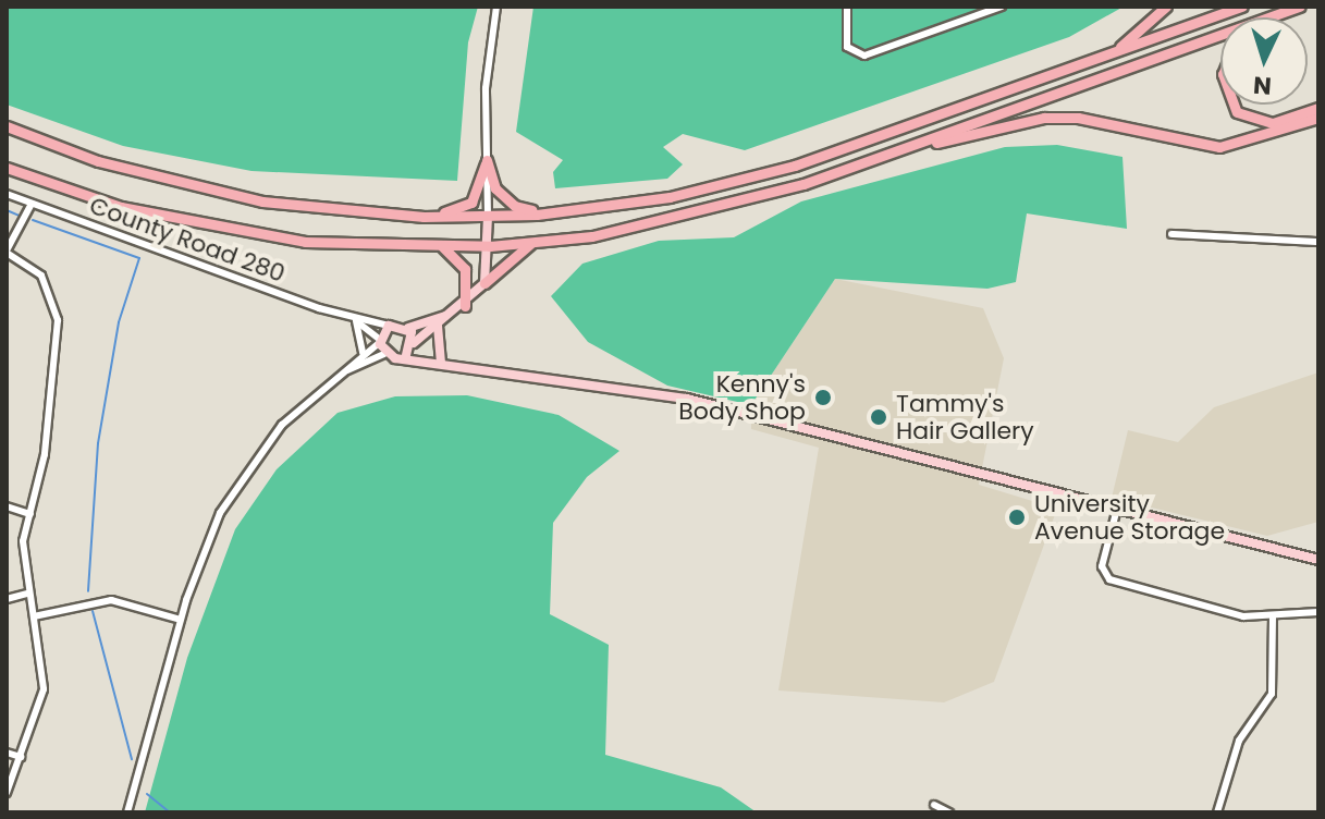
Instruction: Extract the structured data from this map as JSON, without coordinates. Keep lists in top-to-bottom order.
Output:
{
  "streets": {
    "street": ["County Road 280"]
  },
  "places": ["Kenny's Body Shop", "Tammy's Hair Gallery", "University Avenue Storage"],
  "north": "bottom"
}
